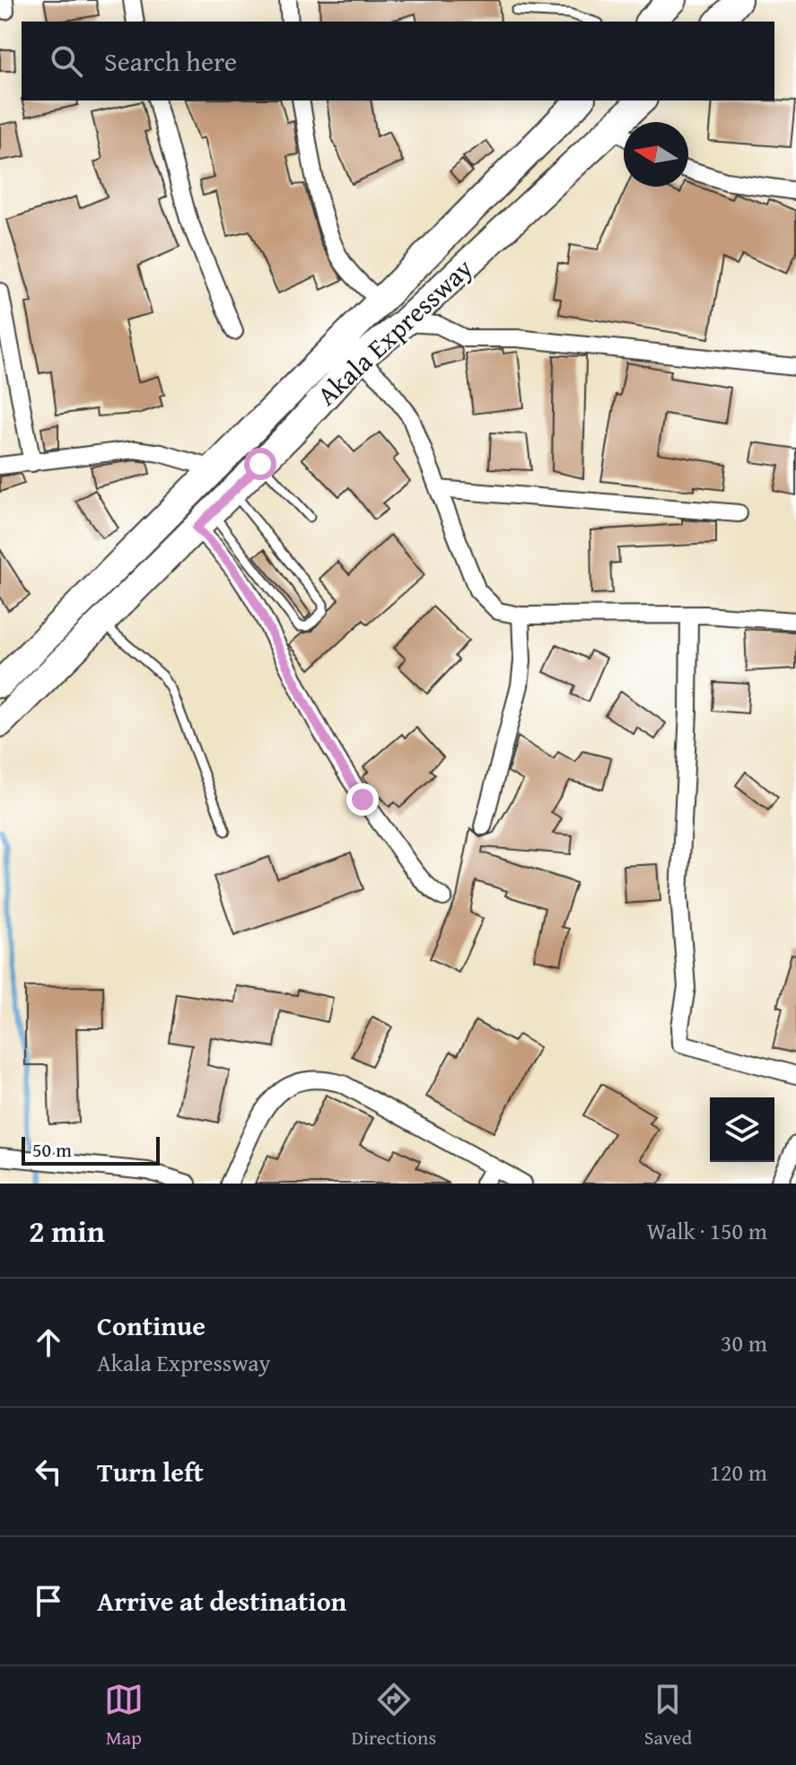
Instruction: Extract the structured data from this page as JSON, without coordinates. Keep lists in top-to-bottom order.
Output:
{
  "streets": {
    "main road": ["Akala Expressway"]
  },
  "scale_bar": "50 m",
  "north": "left",
  "page": {
    "search": "Search here",
    "scale": "50 m",
    "heading": ["2 min", "Walk · 150 m"],
    "list": [
      ["Continue", "Akala Expressway", "30 m"],
      ["Turn left", "120 m"],
      "Arrive at destination"
    ],
    "nav": ["Map", "Directions", "Saved"]
  }
}
